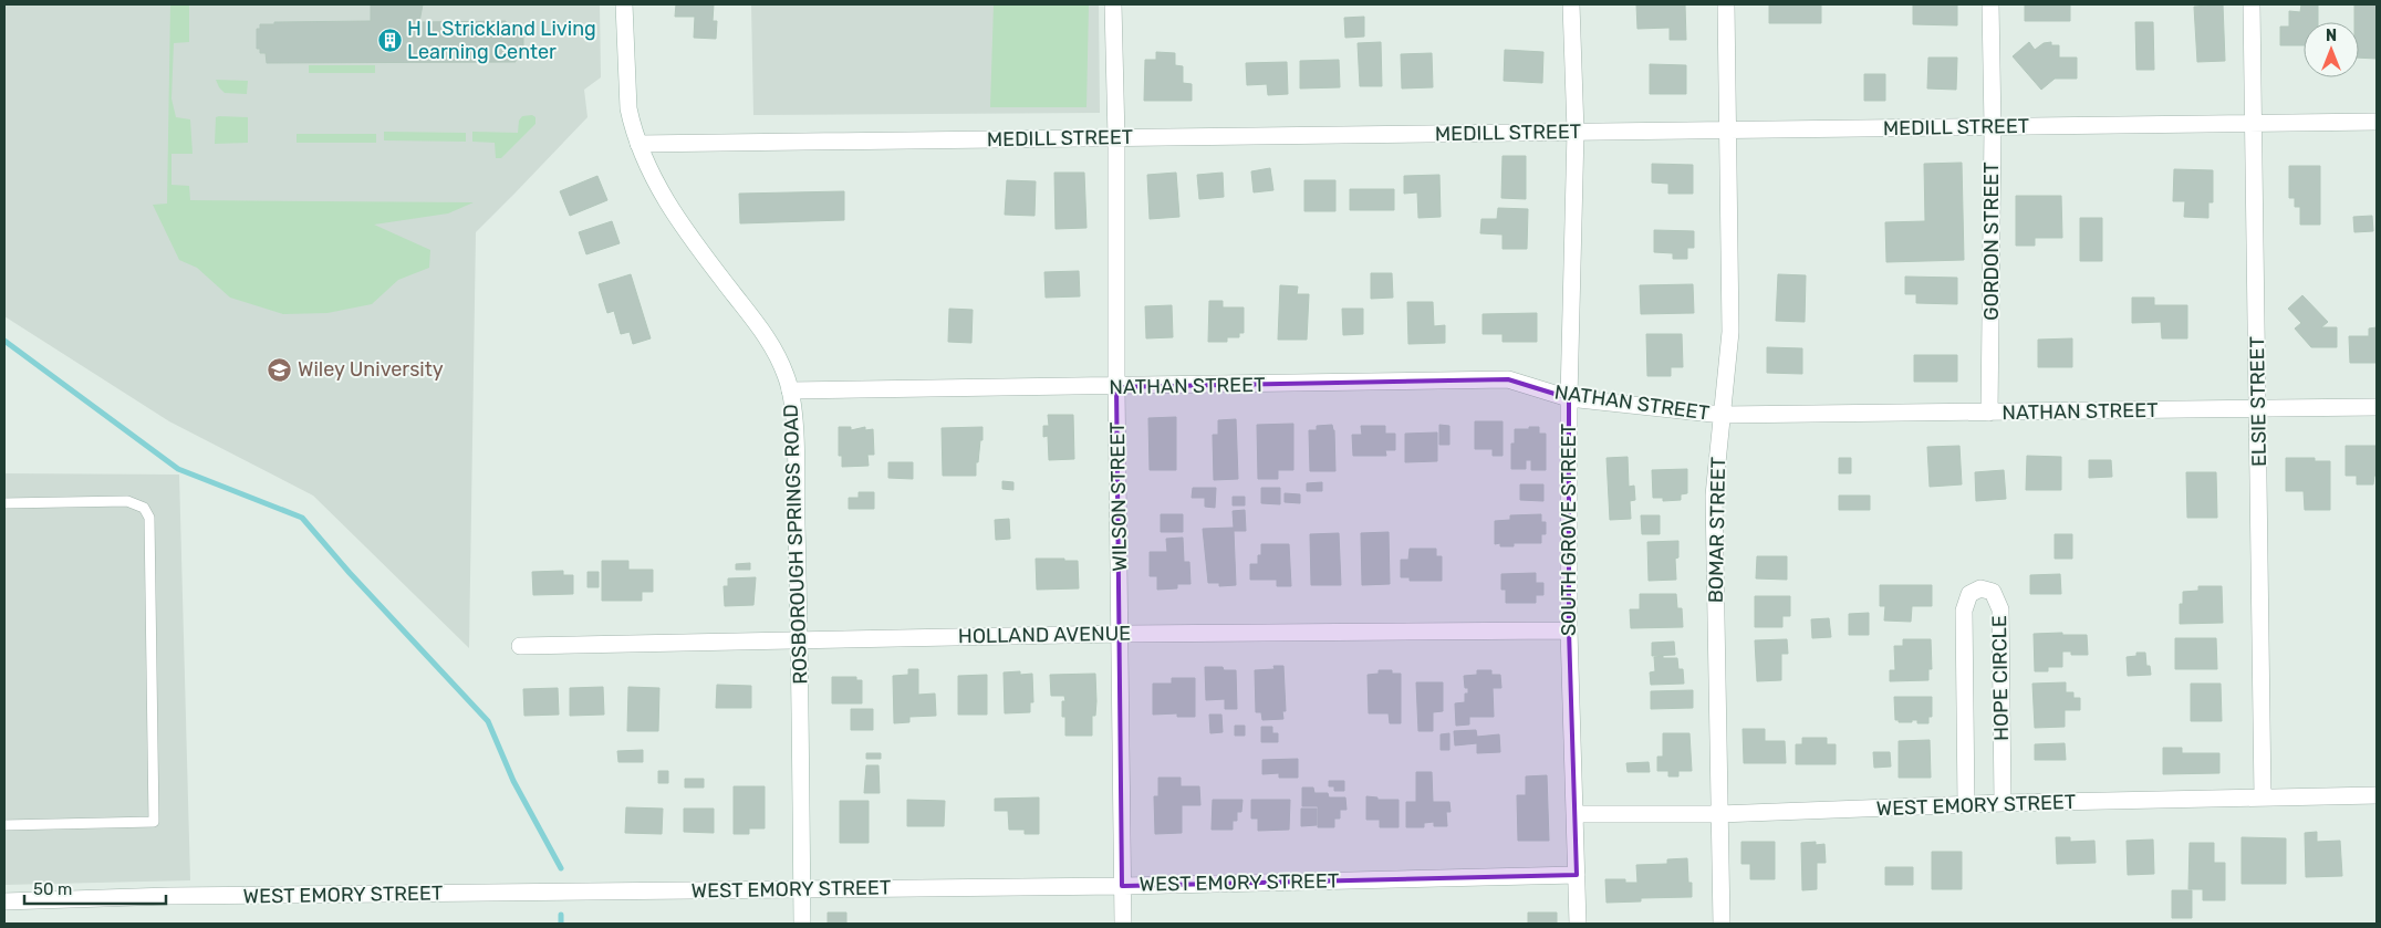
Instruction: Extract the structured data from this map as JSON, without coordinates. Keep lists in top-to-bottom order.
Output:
{
  "streets": {
    "street": [
      "MEDILL STREET",
      "GORDON STREET",
      "NATHAN STREET",
      "ELSIE STREET",
      "WILSON STREET",
      "SOUTH GROVE STREET",
      "BOMAR STREET",
      "ROSBOROUGH SPRINGS ROAD",
      "HOLLAND AVENUE",
      "HOPE CIRCLE",
      "WEST EMORY STREET"
    ]
  },
  "crossings": [
    ["MEDILL STREET", "GORDON STREET"],
    ["MEDILL STREET", "ELSIE STREET"],
    ["MEDILL STREET", "WILSON STREET"],
    ["MEDILL STREET", "SOUTH GROVE STREET"],
    ["MEDILL STREET", "BOMAR STREET"],
    ["MEDILL STREET", "ROSBOROUGH SPRINGS ROAD"],
    ["GORDON STREET", "NATHAN STREET"],
    ["NATHAN STREET", "ELSIE STREET"],
    ["NATHAN STREET", "WILSON STREET"],
    ["NATHAN STREET", "SOUTH GROVE STREET"],
    ["NATHAN STREET", "BOMAR STREET"],
    ["NATHAN STREET", "ROSBOROUGH SPRINGS ROAD"],
    ["ELSIE STREET", "WEST EMORY STREET"],
    ["WILSON STREET", "HOLLAND AVENUE"],
    ["WILSON STREET", "WEST EMORY STREET"],
    ["SOUTH GROVE STREET", "HOLLAND AVENUE"],
    ["SOUTH GROVE STREET", "WEST EMORY STREET"],
    ["BOMAR STREET", "WEST EMORY STREET"],
    ["ROSBOROUGH SPRINGS ROAD", "HOLLAND AVENUE"],
    ["ROSBOROUGH SPRINGS ROAD", "WEST EMORY STREET"],
    ["HOPE CIRCLE", "WEST EMORY STREET"]
  ],
  "places": {
    "building": ["H L Strickland Living Learning Center"],
    "school or university": ["Wiley University"]
  },
  "scale_bar": "50 m",
  "north": "top"
}
